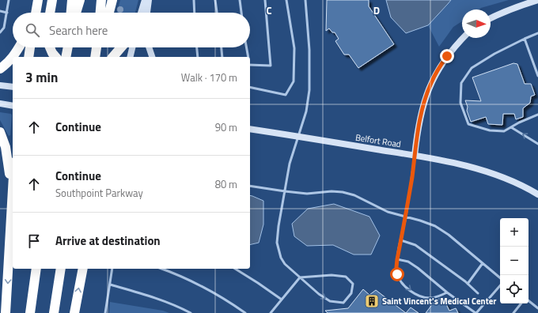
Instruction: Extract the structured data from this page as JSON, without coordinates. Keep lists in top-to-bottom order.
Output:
{
  "streets": {
    "main road": ["Belfort Road"]
  },
  "places": {
    "building": ["Saint Vincent's Medical Center"]
  },
  "north": "right",
  "page": {
    "search": "Search here",
    "heading": ["3 min", "Walk · 170 m"],
    "list": [
      ["Continue", "90 m"],
      ["Continue", "Southpoint Parkway", "80 m"],
      "Arrive at destination"
    ],
    "map_buttons": ["+", "−"]
  },
  "grid": {
    "columns": ["C", "D"]
  }
}
